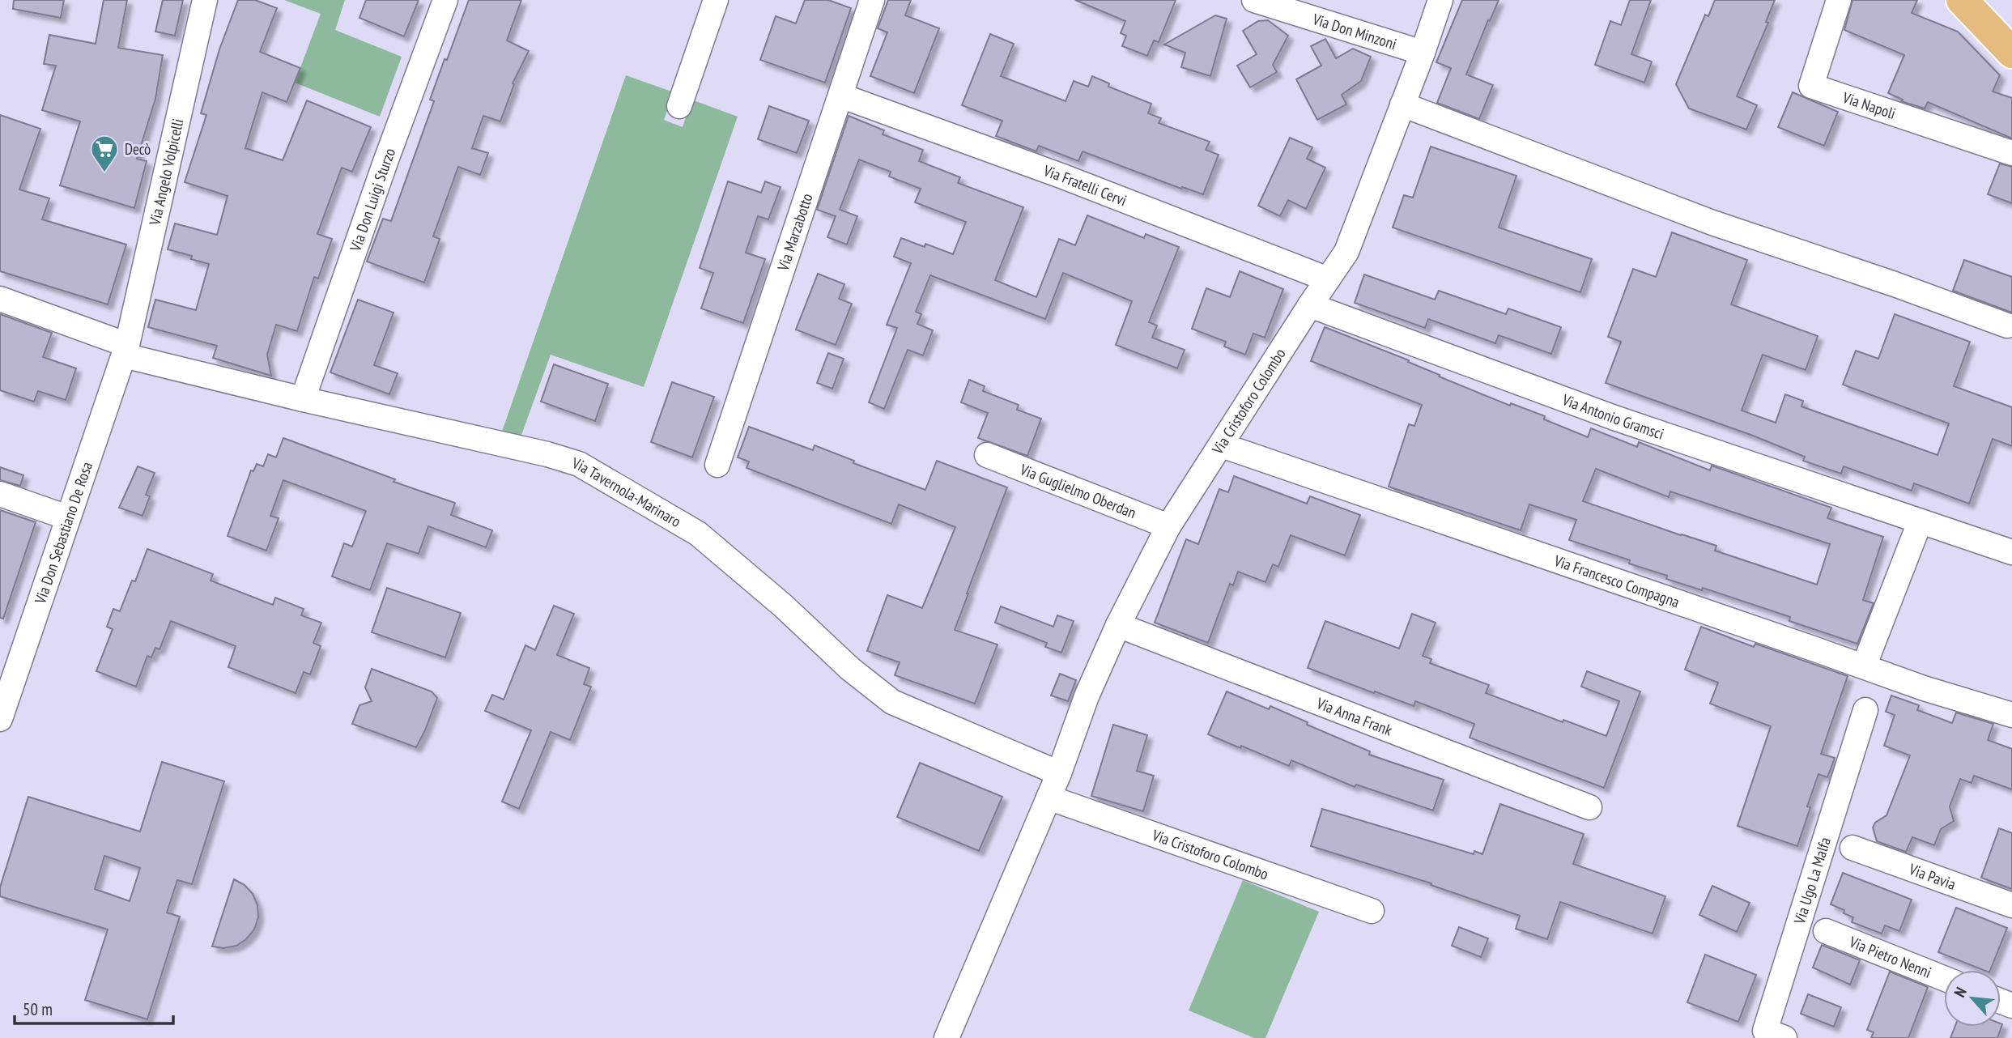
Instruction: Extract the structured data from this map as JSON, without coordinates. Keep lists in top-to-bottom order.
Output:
{
  "streets": {
    "street": [
      "Via Don Minzoni",
      "Via Napoli",
      "Via Angelo Volpicelli",
      "Via Fratelli Cervi",
      "Via Don Luigi Sturzo",
      "Via Marzabotto",
      "Via Cristoforo Colombo",
      "Via Antonio Gramsci",
      "Via Guglielmo Oberdan",
      "Via Tavernola-Marinaro",
      "Via Don Sebastiano De Rosa",
      "Via Francesco Compagna",
      "Via Anna Frank",
      "Via Pavia",
      "Via Ugo La Malfa",
      "Via Pietro Nenni"
    ]
  },
  "crossings": [
    ["Via Don Minzoni", "Via Cristoforo Colombo"],
    ["Via Angelo Volpicelli", "Via Tavernola-Marinaro"],
    ["Via Angelo Volpicelli", "Via Don Sebastiano De Rosa"],
    ["Via Fratelli Cervi", "Via Marzabotto"],
    ["Via Fratelli Cervi", "Via Cristoforo Colombo"],
    ["Via Don Luigi Sturzo", "Via Tavernola-Marinaro"],
    ["Via Cristoforo Colombo", "Via Antonio Gramsci"],
    ["Via Cristoforo Colombo", "Via Guglielmo Oberdan"],
    ["Via Cristoforo Colombo", "Via Tavernola-Marinaro"],
    ["Via Cristoforo Colombo", "Via Francesco Compagna"],
    ["Via Cristoforo Colombo", "Via Anna Frank"],
    ["Via Tavernola-Marinaro", "Via Don Sebastiano De Rosa"]
  ],
  "places": {
    "supermarket": ["Decò"]
  },
  "scale_bar": "50 m",
  "north": "top left"
}
